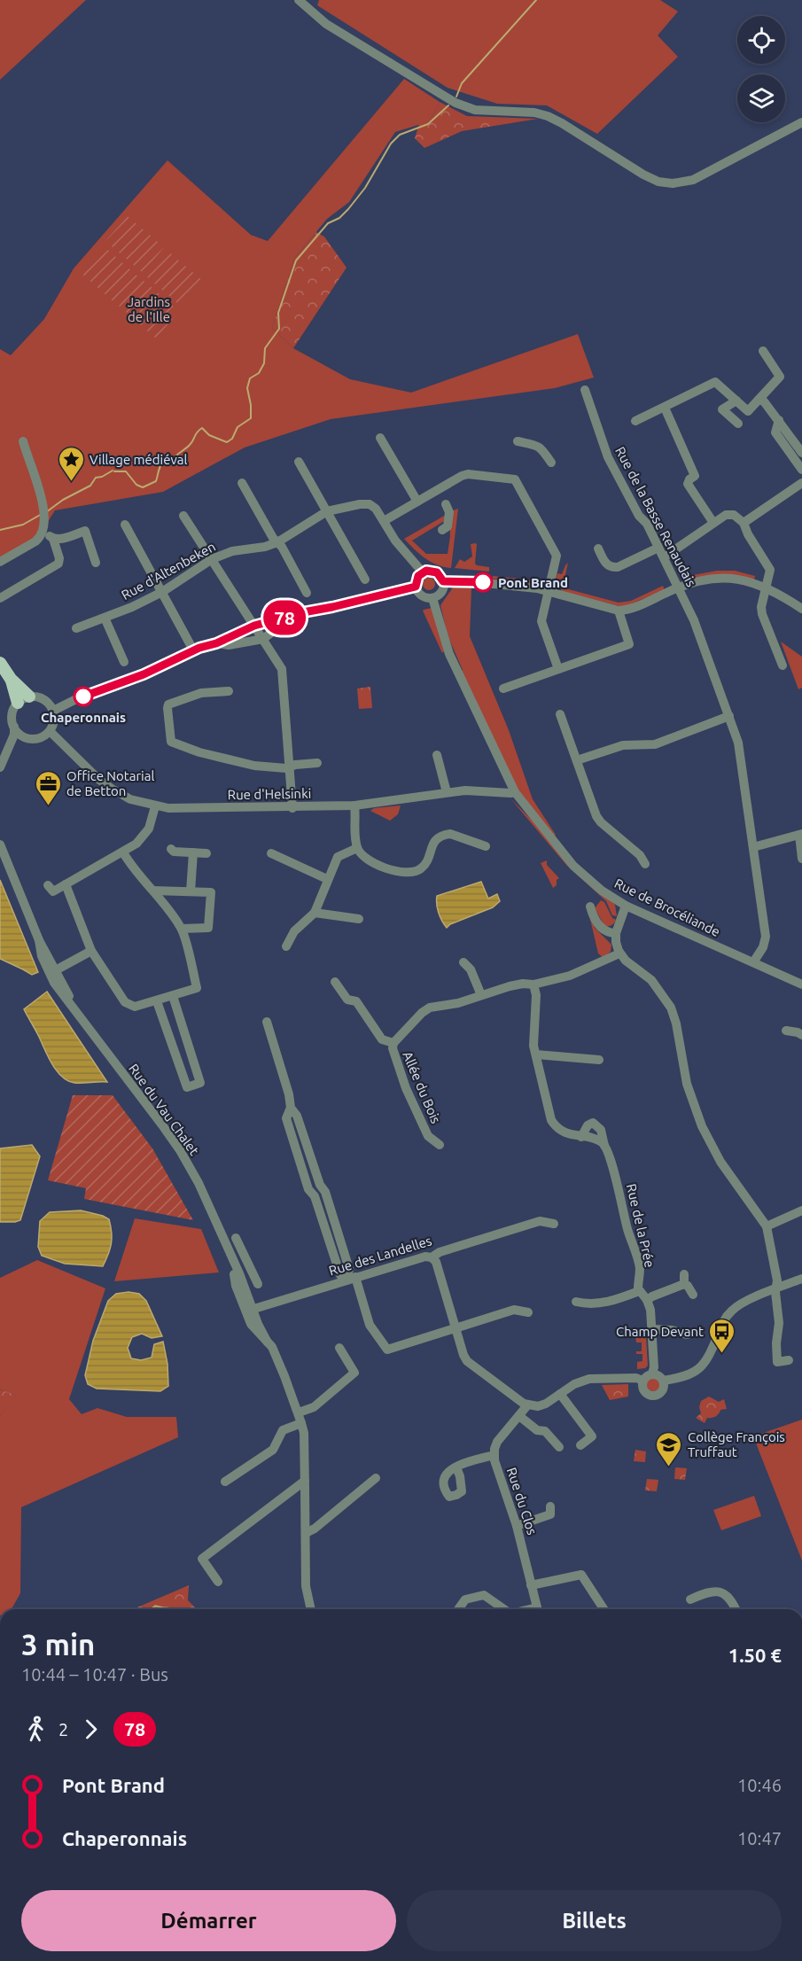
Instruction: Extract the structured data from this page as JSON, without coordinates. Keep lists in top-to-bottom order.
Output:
{
  "streets": {
    "street": [
      "Rue de la Basse Renaudais",
      "Rue d'Altenbeken",
      "Rue d'Helsinki",
      "Rue de Brocéliande",
      "Allée du Bois",
      "Rue du Vau Chalet",
      "Rue de la Prée",
      "Rue des Landelles",
      "Rue du Clos"
    ]
  },
  "crossings": [
    ["Rue de la Basse Renaudais", "Rue de Brocéliande"],
    ["Rue d'Altenbeken", "Rue de Brocéliande"],
    ["Rue d'Helsinki", "Rue de Brocéliande"],
    ["Rue du Vau Chalet", "Rue des Landelles"]
  ],
  "parks": ["Jardins de l'Ille"],
  "places": {
    "place": ["Village médiéval"],
    "other": ["Pont Brand", "Chaperonnais"],
    "office": ["Office Notarial de Betton"],
    "bus stop": ["Champ Devant"],
    "school or university": ["Collège François Truffaut"]
  },
  "lines": ["bus line 78"],
  "page": {
    "on_map": "78",
    "heading": ["3 min", "10:44 – 10:47 · Bus", "1.50 €"],
    "legs": ["2", "78"],
    "list": [
      {
        "name": "Pont Brand",
        "value": "10:46"
      },
      {
        "name": "Chaperonnais",
        "value": "10:47"
      }
    ],
    "buttons": ["Démarrer", "Billets"]
  }
}
